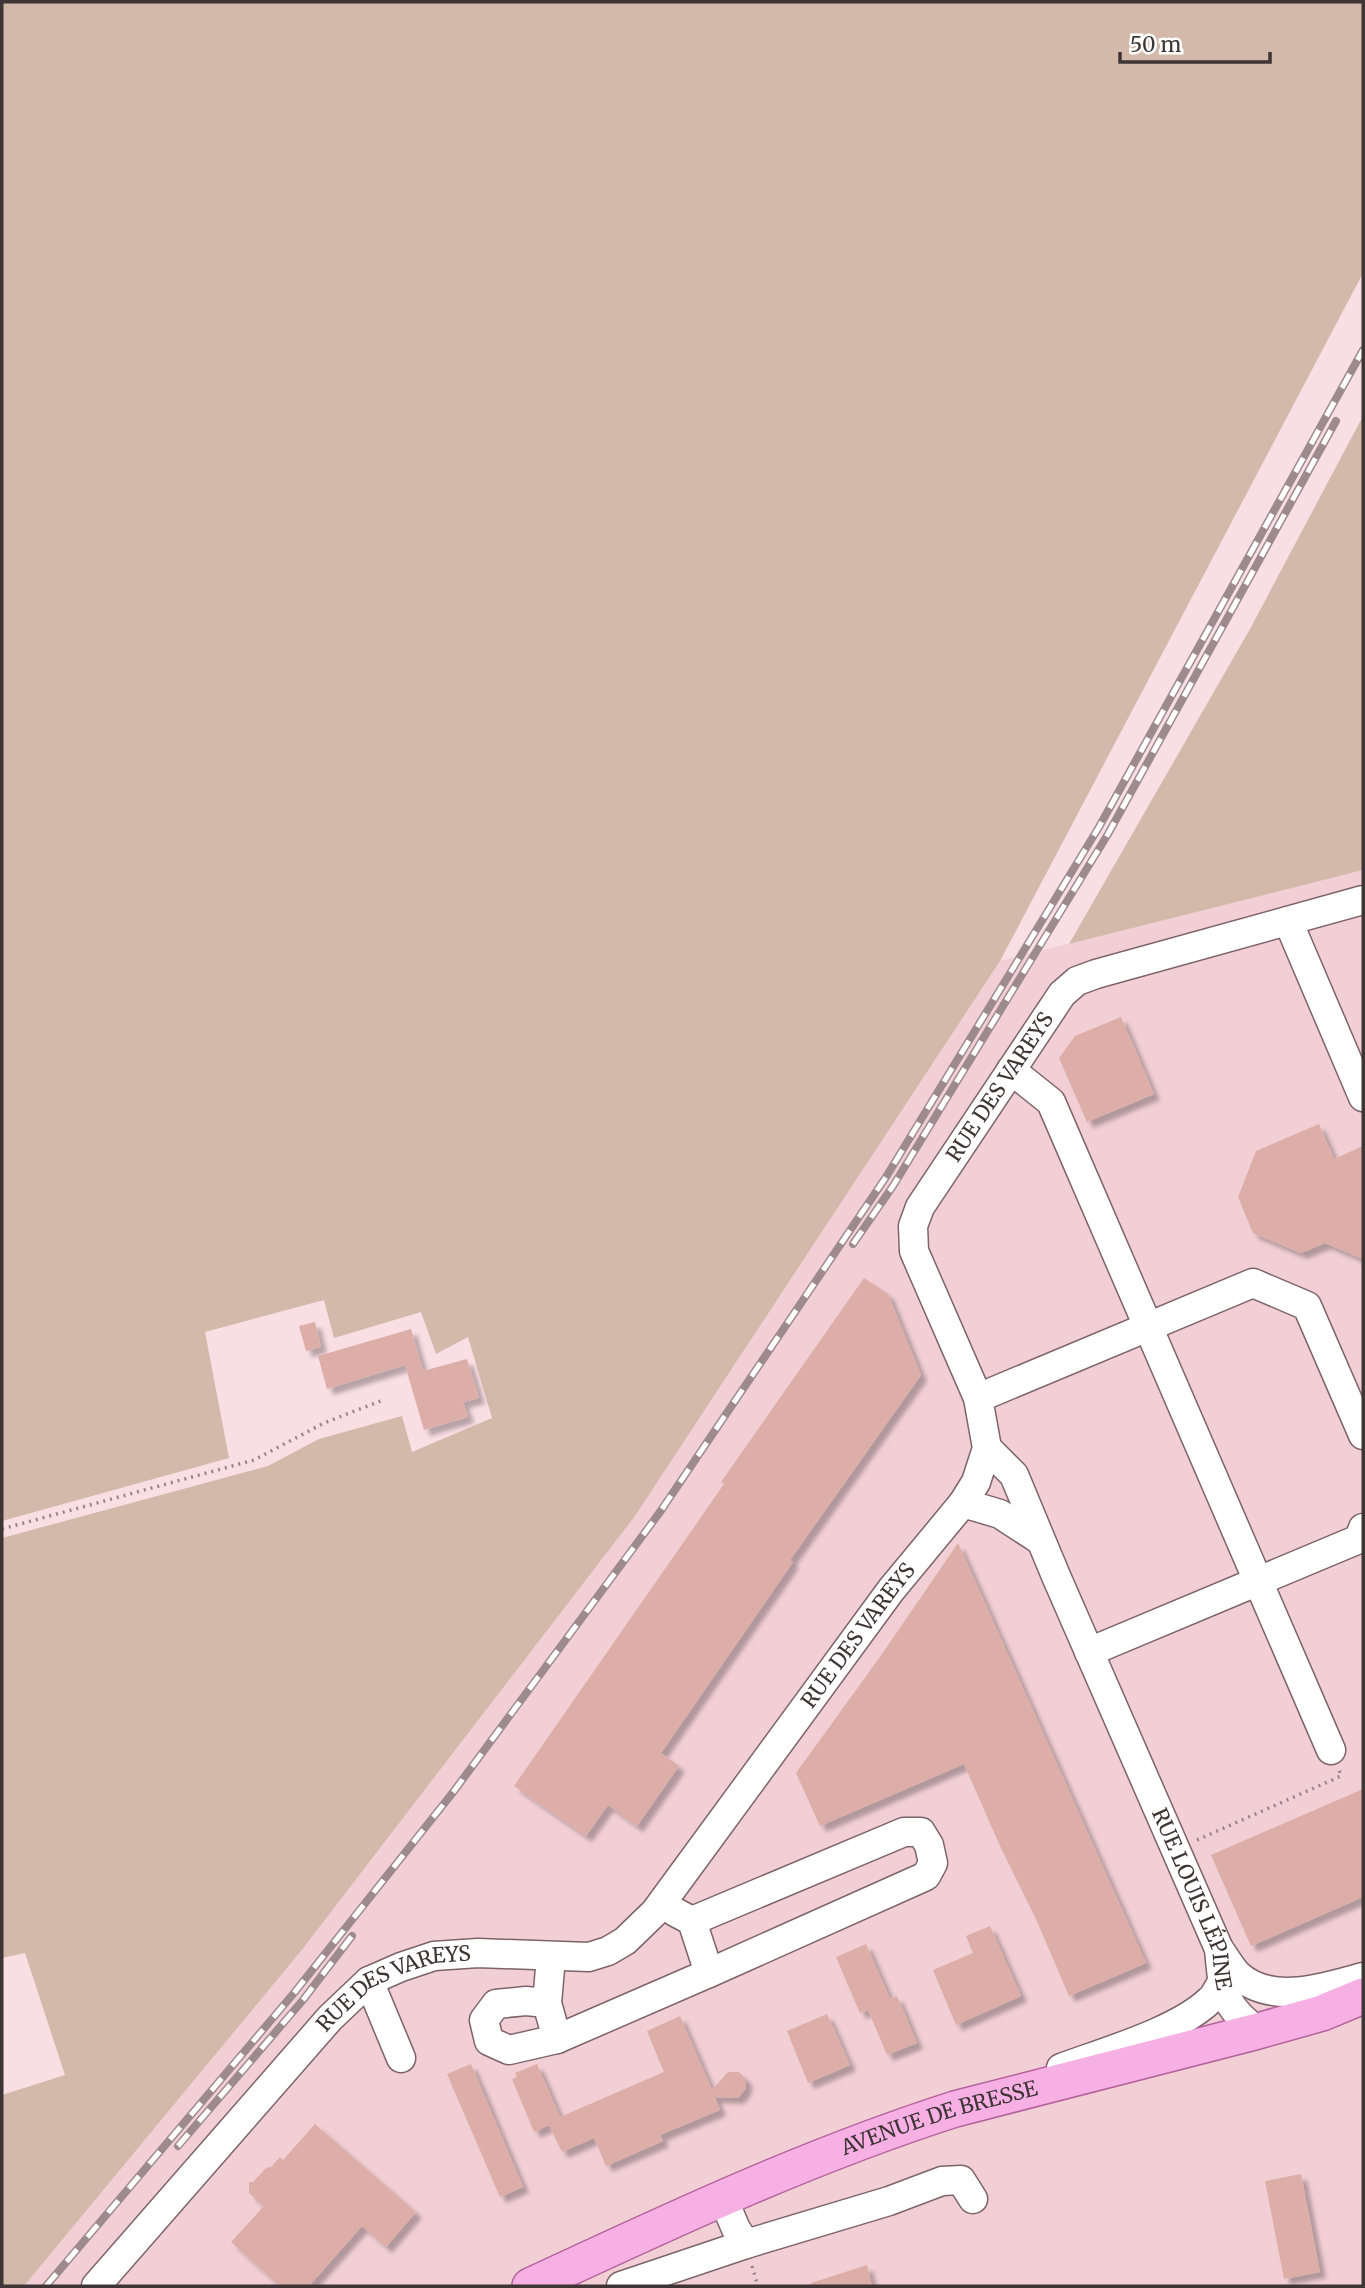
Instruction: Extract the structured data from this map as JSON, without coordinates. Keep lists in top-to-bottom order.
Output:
{
  "streets": {
    "main road": ["AVENUE DE BRESSE"],
    "street": ["RUE DES VAREYS", "RUE LOUIS LÉPINE"]
  },
  "crossings": [
    ["RUE DES VAREYS", "RUE LOUIS LÉPINE"],
    ["RUE LOUIS LÉPINE", "AVENUE DE BRESSE"]
  ],
  "scale_bar": "50 m"
}
